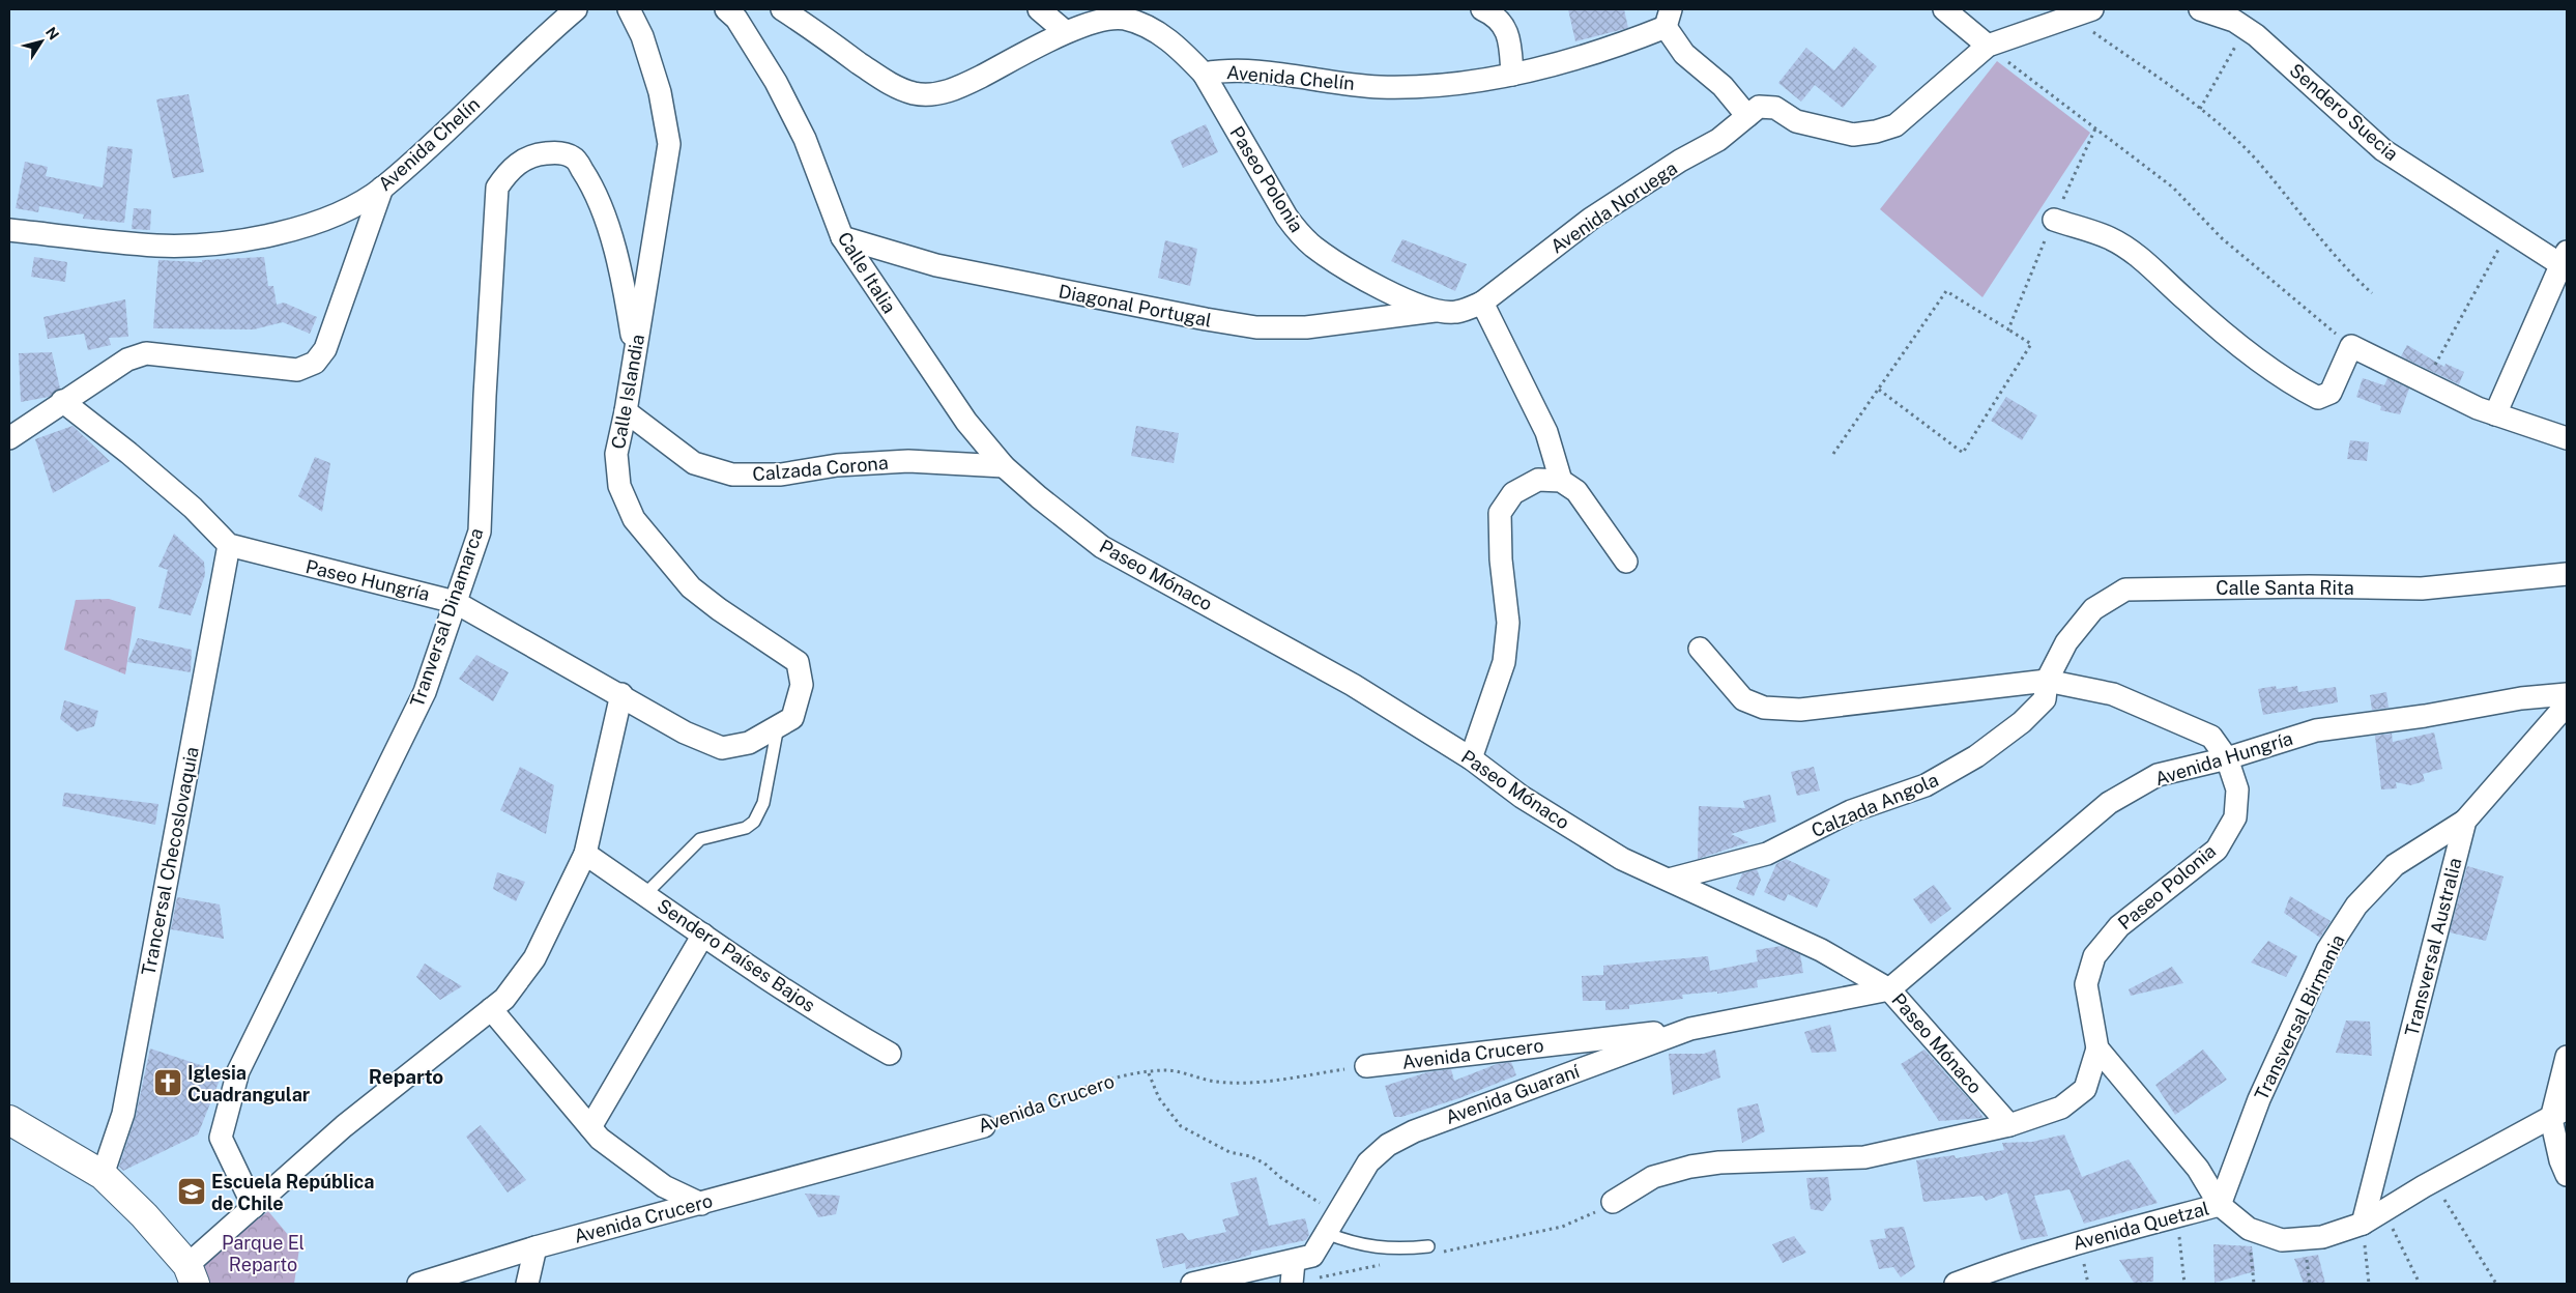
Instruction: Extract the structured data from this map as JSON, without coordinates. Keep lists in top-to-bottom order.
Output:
{
  "streets": {
    "street": [
      "Avenida Chelín",
      "Sendero Suecia",
      "Paseo Polonia",
      "Avenida Noruega",
      "Calle Italia",
      "Diagonal Portugal",
      "Calle Islandia",
      "Calzada Corona",
      "Paseo Mónaco",
      "Paseo Hungría",
      "Calle Santa Rita",
      "Tranversal Dinamarca",
      "Avenida Hungría",
      "Calzada Angola",
      "Trancersal Checoslovaquia",
      "Transversal Australia",
      "Sendero Países Bajos",
      "Transversal Birmania",
      "Avenida Crucero",
      "Avenida Guaraní",
      "Avenida Quetzal"
    ]
  },
  "crossings": [
    ["Avenida Chelín", "Paseo Polonia"],
    ["Paseo Polonia", "Avenida Noruega"],
    ["Paseo Polonia", "Diagonal Portugal"],
    ["Paseo Polonia", "Calle Santa Rita"],
    ["Paseo Polonia", "Avenida Hungría"],
    ["Paseo Polonia", "Calzada Angola"],
    ["Paseo Polonia", "Transversal Birmania"],
    ["Paseo Polonia", "Avenida Quetzal"],
    ["Calle Italia", "Diagonal Portugal"],
    ["Calle Italia", "Calzada Corona"],
    ["Calle Italia", "Paseo Mónaco"],
    ["Calle Islandia", "Calzada Corona"],
    ["Calle Islandia", "Paseo Hungría"],
    ["Calle Islandia", "Tranversal Dinamarca"],
    ["Calzada Corona", "Paseo Mónaco"],
    ["Paseo Mónaco", "Avenida Hungría"],
    ["Paseo Mónaco", "Calzada Angola"],
    ["Paseo Mónaco", "Avenida Guaraní"],
    ["Paseo Hungría", "Tranversal Dinamarca"],
    ["Paseo Hungría", "Trancersal Checoslovaquia"],
    ["Calle Santa Rita", "Calzada Angola"],
    ["Avenida Hungría", "Avenida Guaraní"],
    ["Transversal Australia", "Transversal Birmania"],
    ["Transversal Australia", "Avenida Quetzal"],
    ["Transversal Birmania", "Avenida Quetzal"],
    ["Avenida Crucero", "Avenida Guaraní"]
  ],
  "districts": ["Reparto"],
  "parks": ["Parque El Reparto"],
  "places": {
    "church": ["Iglesia Cuadrangular"],
    "school or university": ["Escuela República de Chile"]
  },
  "north": "top right"
}
